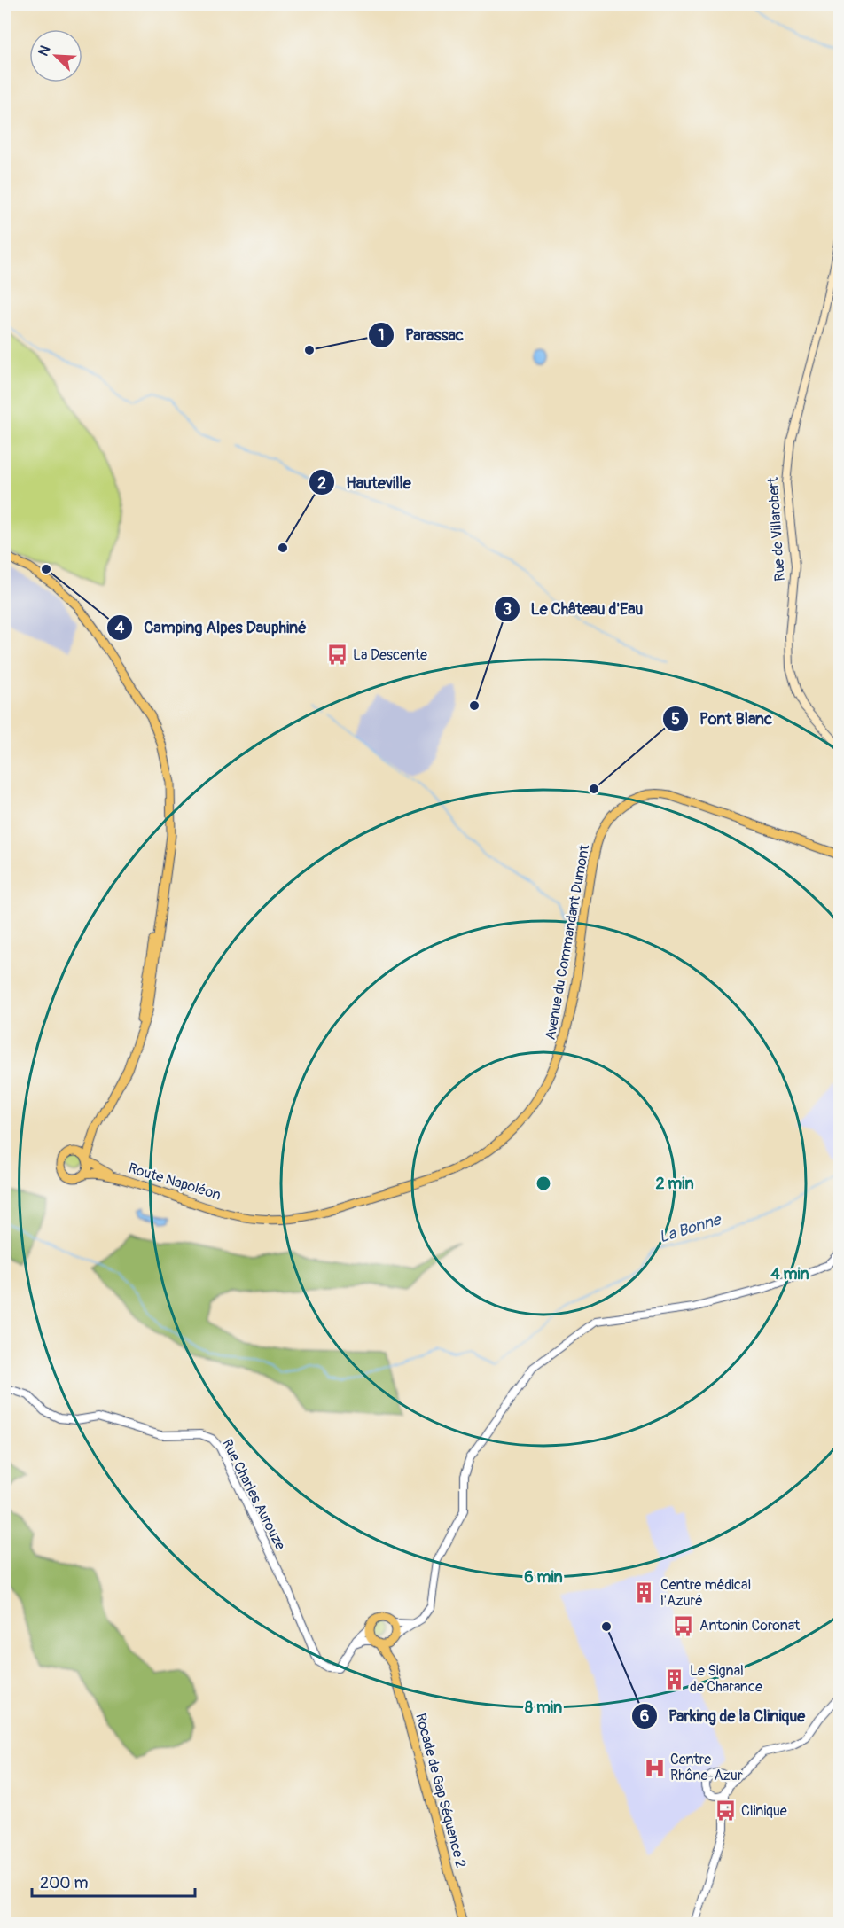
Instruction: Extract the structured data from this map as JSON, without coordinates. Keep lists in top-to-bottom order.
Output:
{
  "streets": {
    "main road": [
      "Rue de Villarobert",
      "Avenue du Commandant Dumont",
      "Route Napoléon",
      "Rocade de Gap Séquence 2"
    ],
    "street": ["Rue Charles Aurouze"]
  },
  "crossings": [
    ["Avenue du Commandant Dumont", "Route Napoléon"],
    ["Rue Charles Aurouze", "Rocade de Gap Séquence 2"]
  ],
  "water": ["La Bonne"],
  "places": {
    "other": [
      "Parassac",
      "Hauteville",
      "Camping Alpes Dauphiné",
      "Le Château d'Eau",
      "Pont Blanc",
      "Parking de la Clinique"
    ],
    "bus stop": ["La Descente", "Antonin Coronat", "Clinique"],
    "building": ["Centre médical l'Azuré", "Le Signal de Charance"],
    "hospital": ["Centre Rhône-Azur"]
  },
  "scale_bar": "200 m",
  "north": "top left",
  "rings": [
    "2 min",
    "4 min",
    "6 min",
    "8 min"
  ]
}
